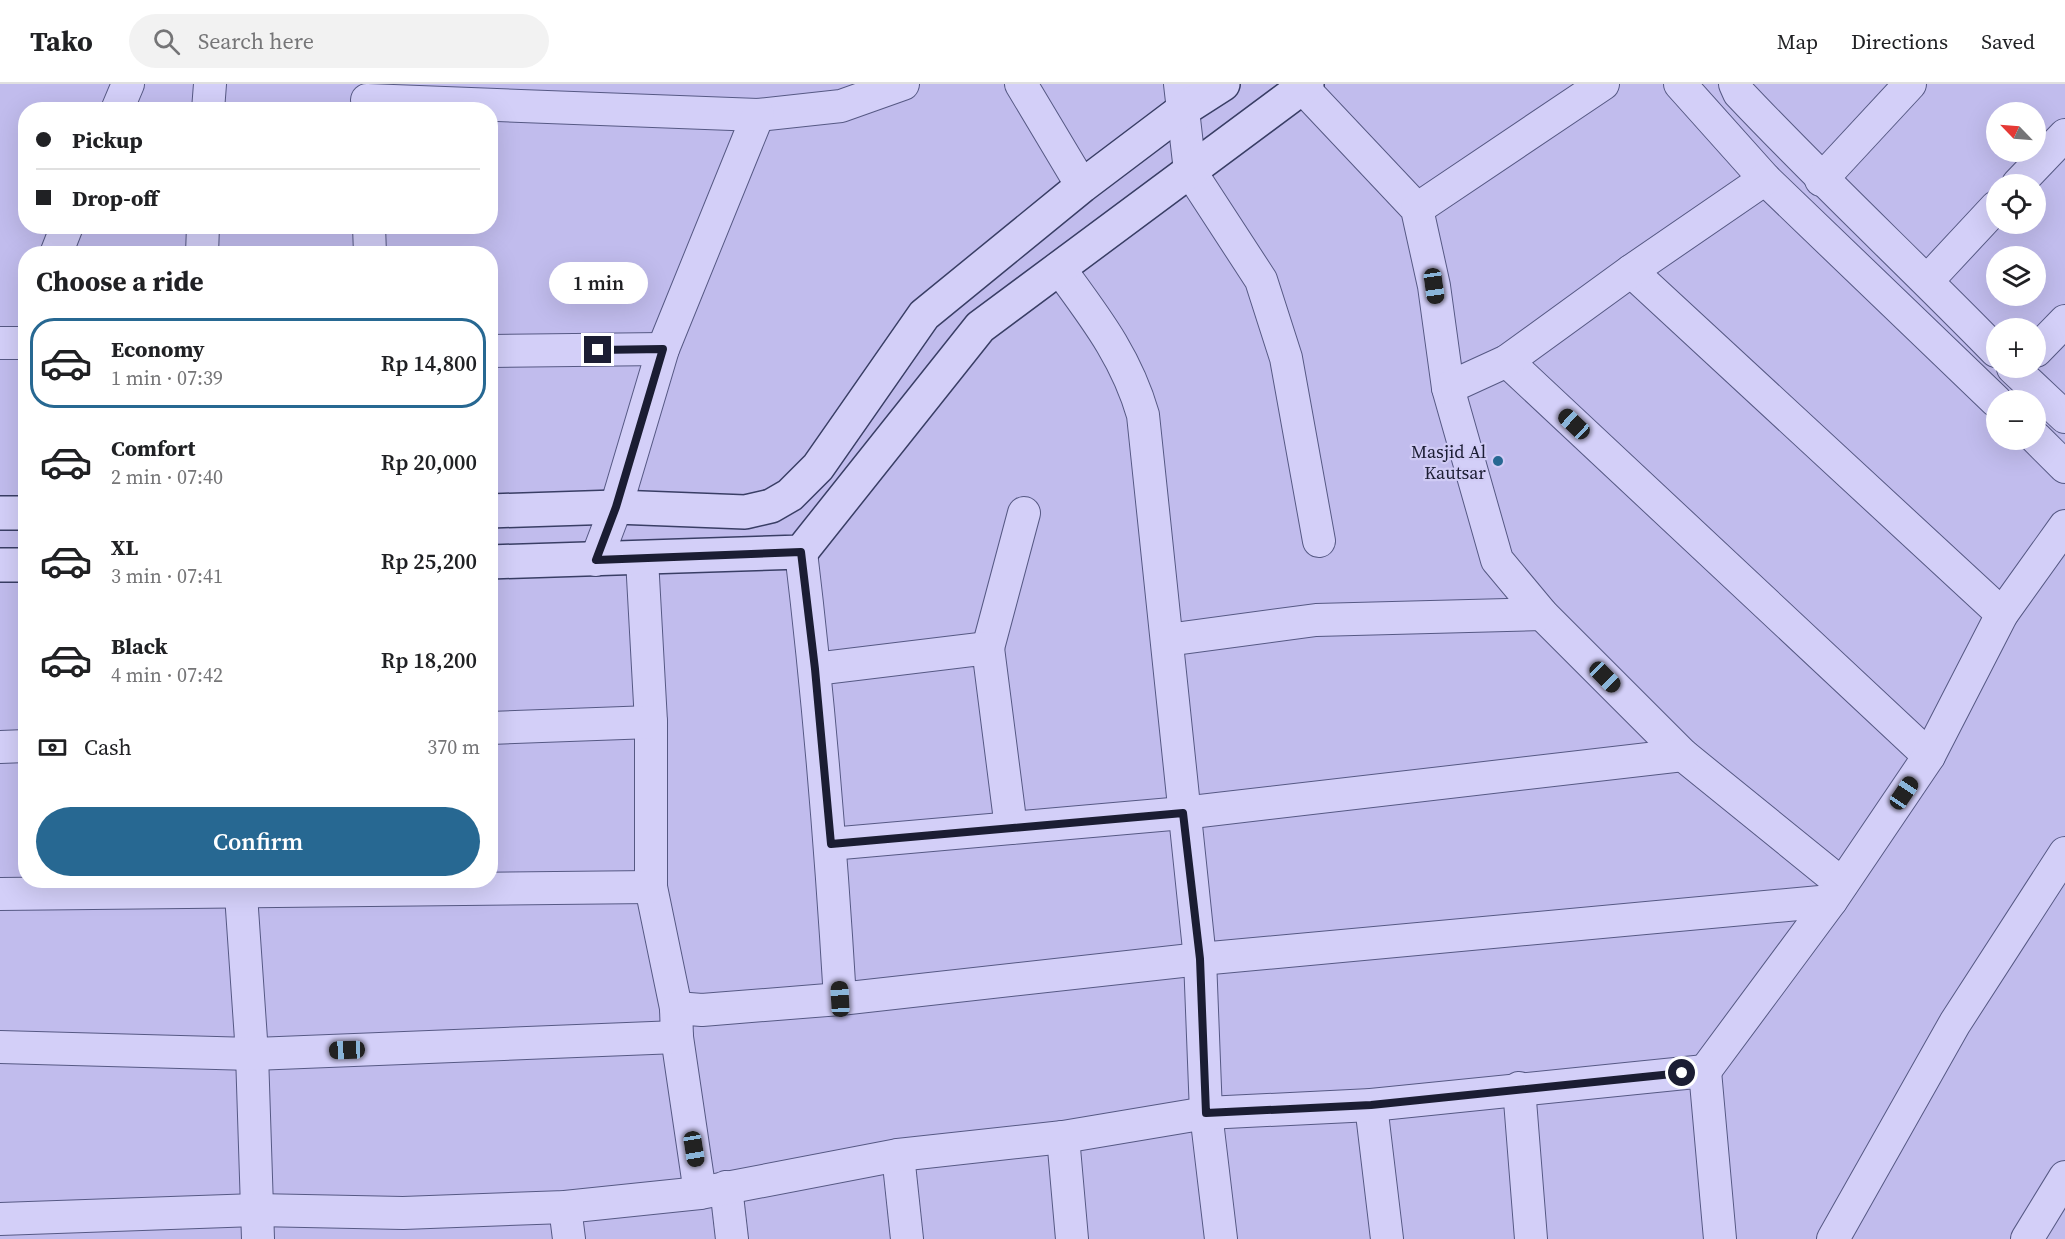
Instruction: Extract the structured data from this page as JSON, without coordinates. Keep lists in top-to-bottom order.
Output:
{
  "places": ["Masjid Al Kautsar"],
  "north": "top left",
  "page": {
    "header": "Tako",
    "search": "Search here",
    "nav": ["Map", "Directions", "Saved"],
    "map_buttons": ["+", "−"],
    "banner": ["Pickup", "Drop-off"],
    "heading": "Choose a ride",
    "bubble": "1 min",
    "list": [
      {
        "name": "Economy",
        "note": "1 min · 07:39",
        "value": "Rp 14,800"
      },
      {
        "name": "Comfort",
        "note": "2 min · 07:40",
        "value": "Rp 20,000"
      },
      {
        "name": "XL",
        "note": "3 min · 07:41",
        "value": "Rp 25,200"
      },
      {
        "name": "Black",
        "note": "4 min · 07:42",
        "value": "Rp 18,200"
      }
    ],
    "pay": ["Cash", "370 m"],
    "buttons": "Confirm"
  }
}
